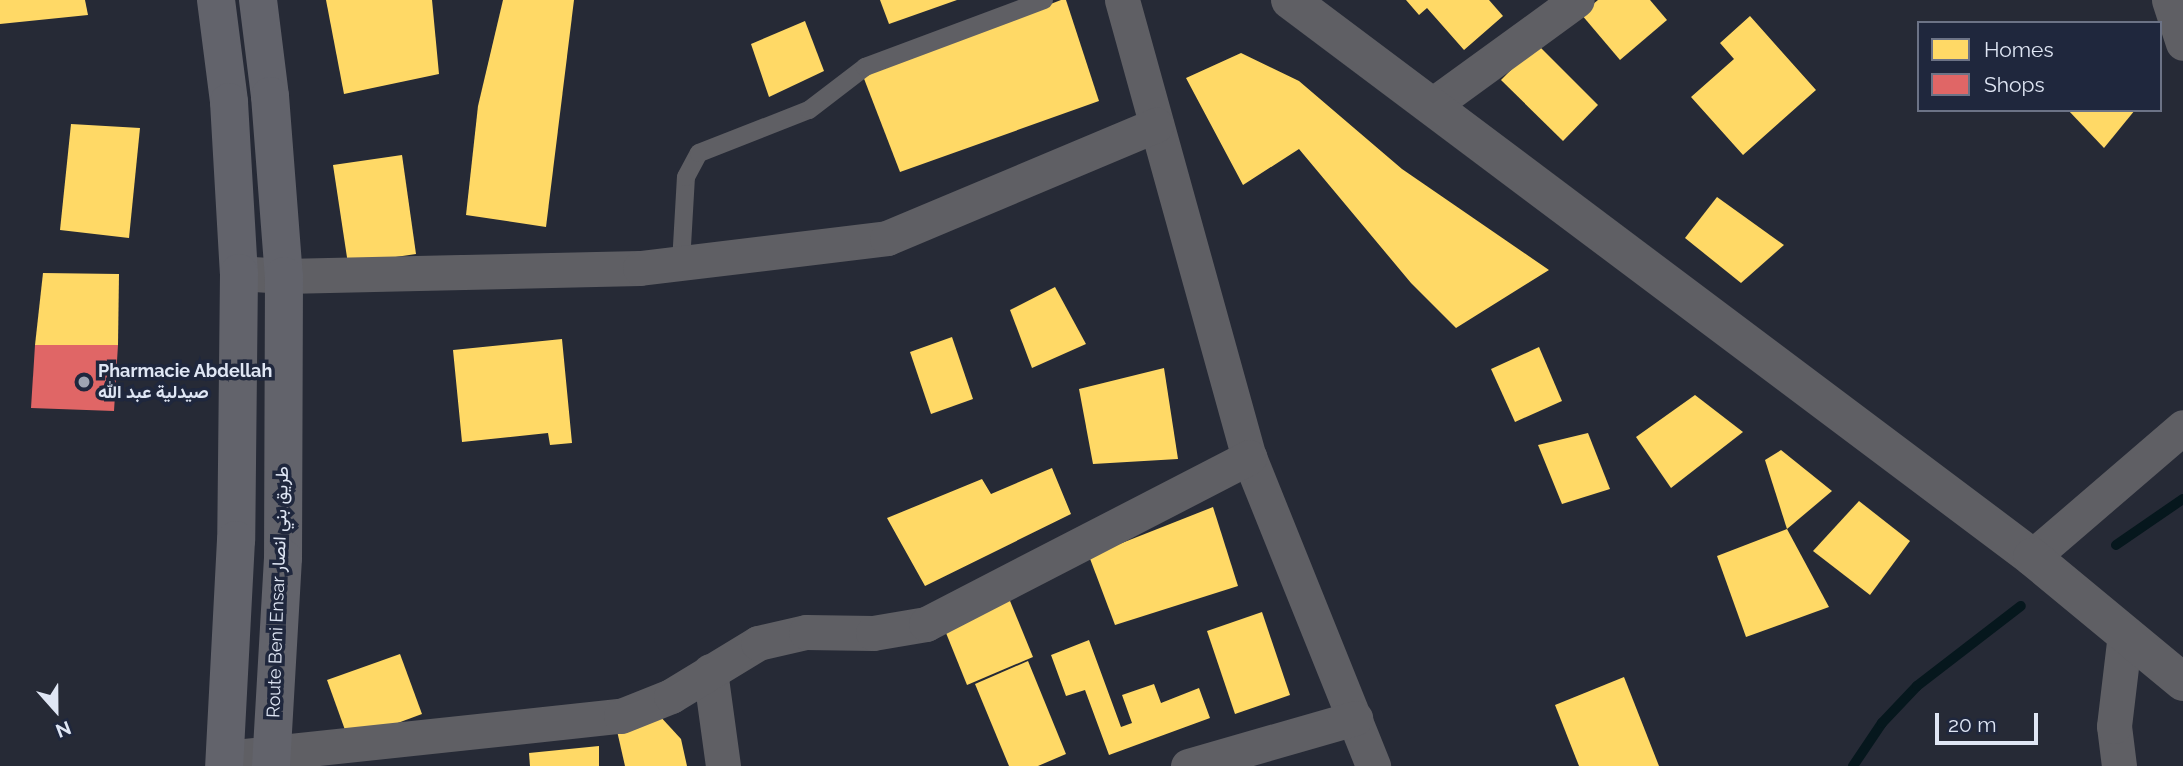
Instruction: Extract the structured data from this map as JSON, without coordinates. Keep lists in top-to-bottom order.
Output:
{
  "streets": {
    "highway": ["Route Beni Ensar طريق بني انصار"]
  },
  "places": ["Pharmacie Abdellah صيدلية عبد الله"],
  "legend": ["Homes", "Shops"],
  "scale_bar": "20 m",
  "north": "bottom"
}
